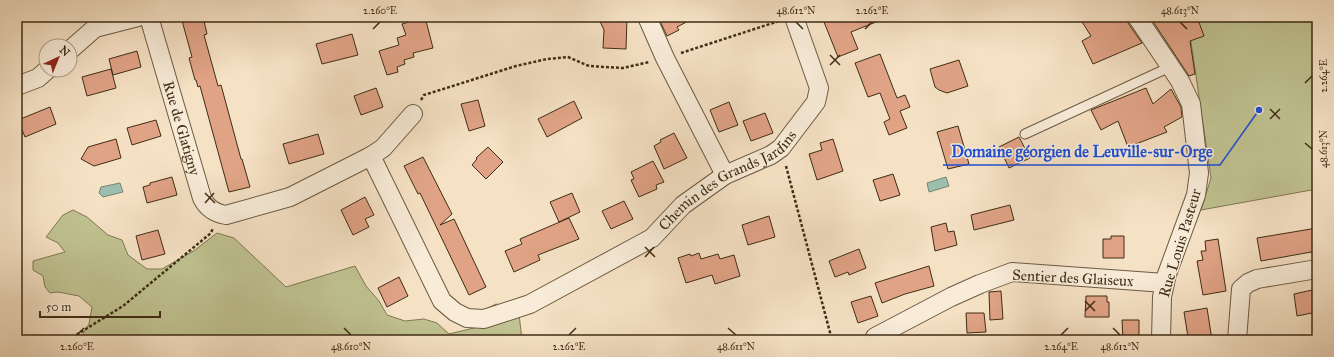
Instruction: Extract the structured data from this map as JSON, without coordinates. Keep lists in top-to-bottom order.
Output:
{
  "streets": {
    "street": [
      "Rue de Glatigny",
      "Chemin des Grands Jardins",
      "Rue Louis Pasteur",
      "Sentier des Glaiseux"
    ]
  },
  "crossings": [
    ["Rue Louis Pasteur", "Sentier des Glaiseux"]
  ],
  "places": ["Domaine géorgien de Leuville-sur-Orge"],
  "scale_bar": "50 m",
  "north": "top right",
  "coordinates": [
    "2.260°E",
    "48.612°N",
    "2.262°E",
    "48.613°N",
    "2.264°E",
    "48.610°N",
    "48.611°N"
  ]
}
